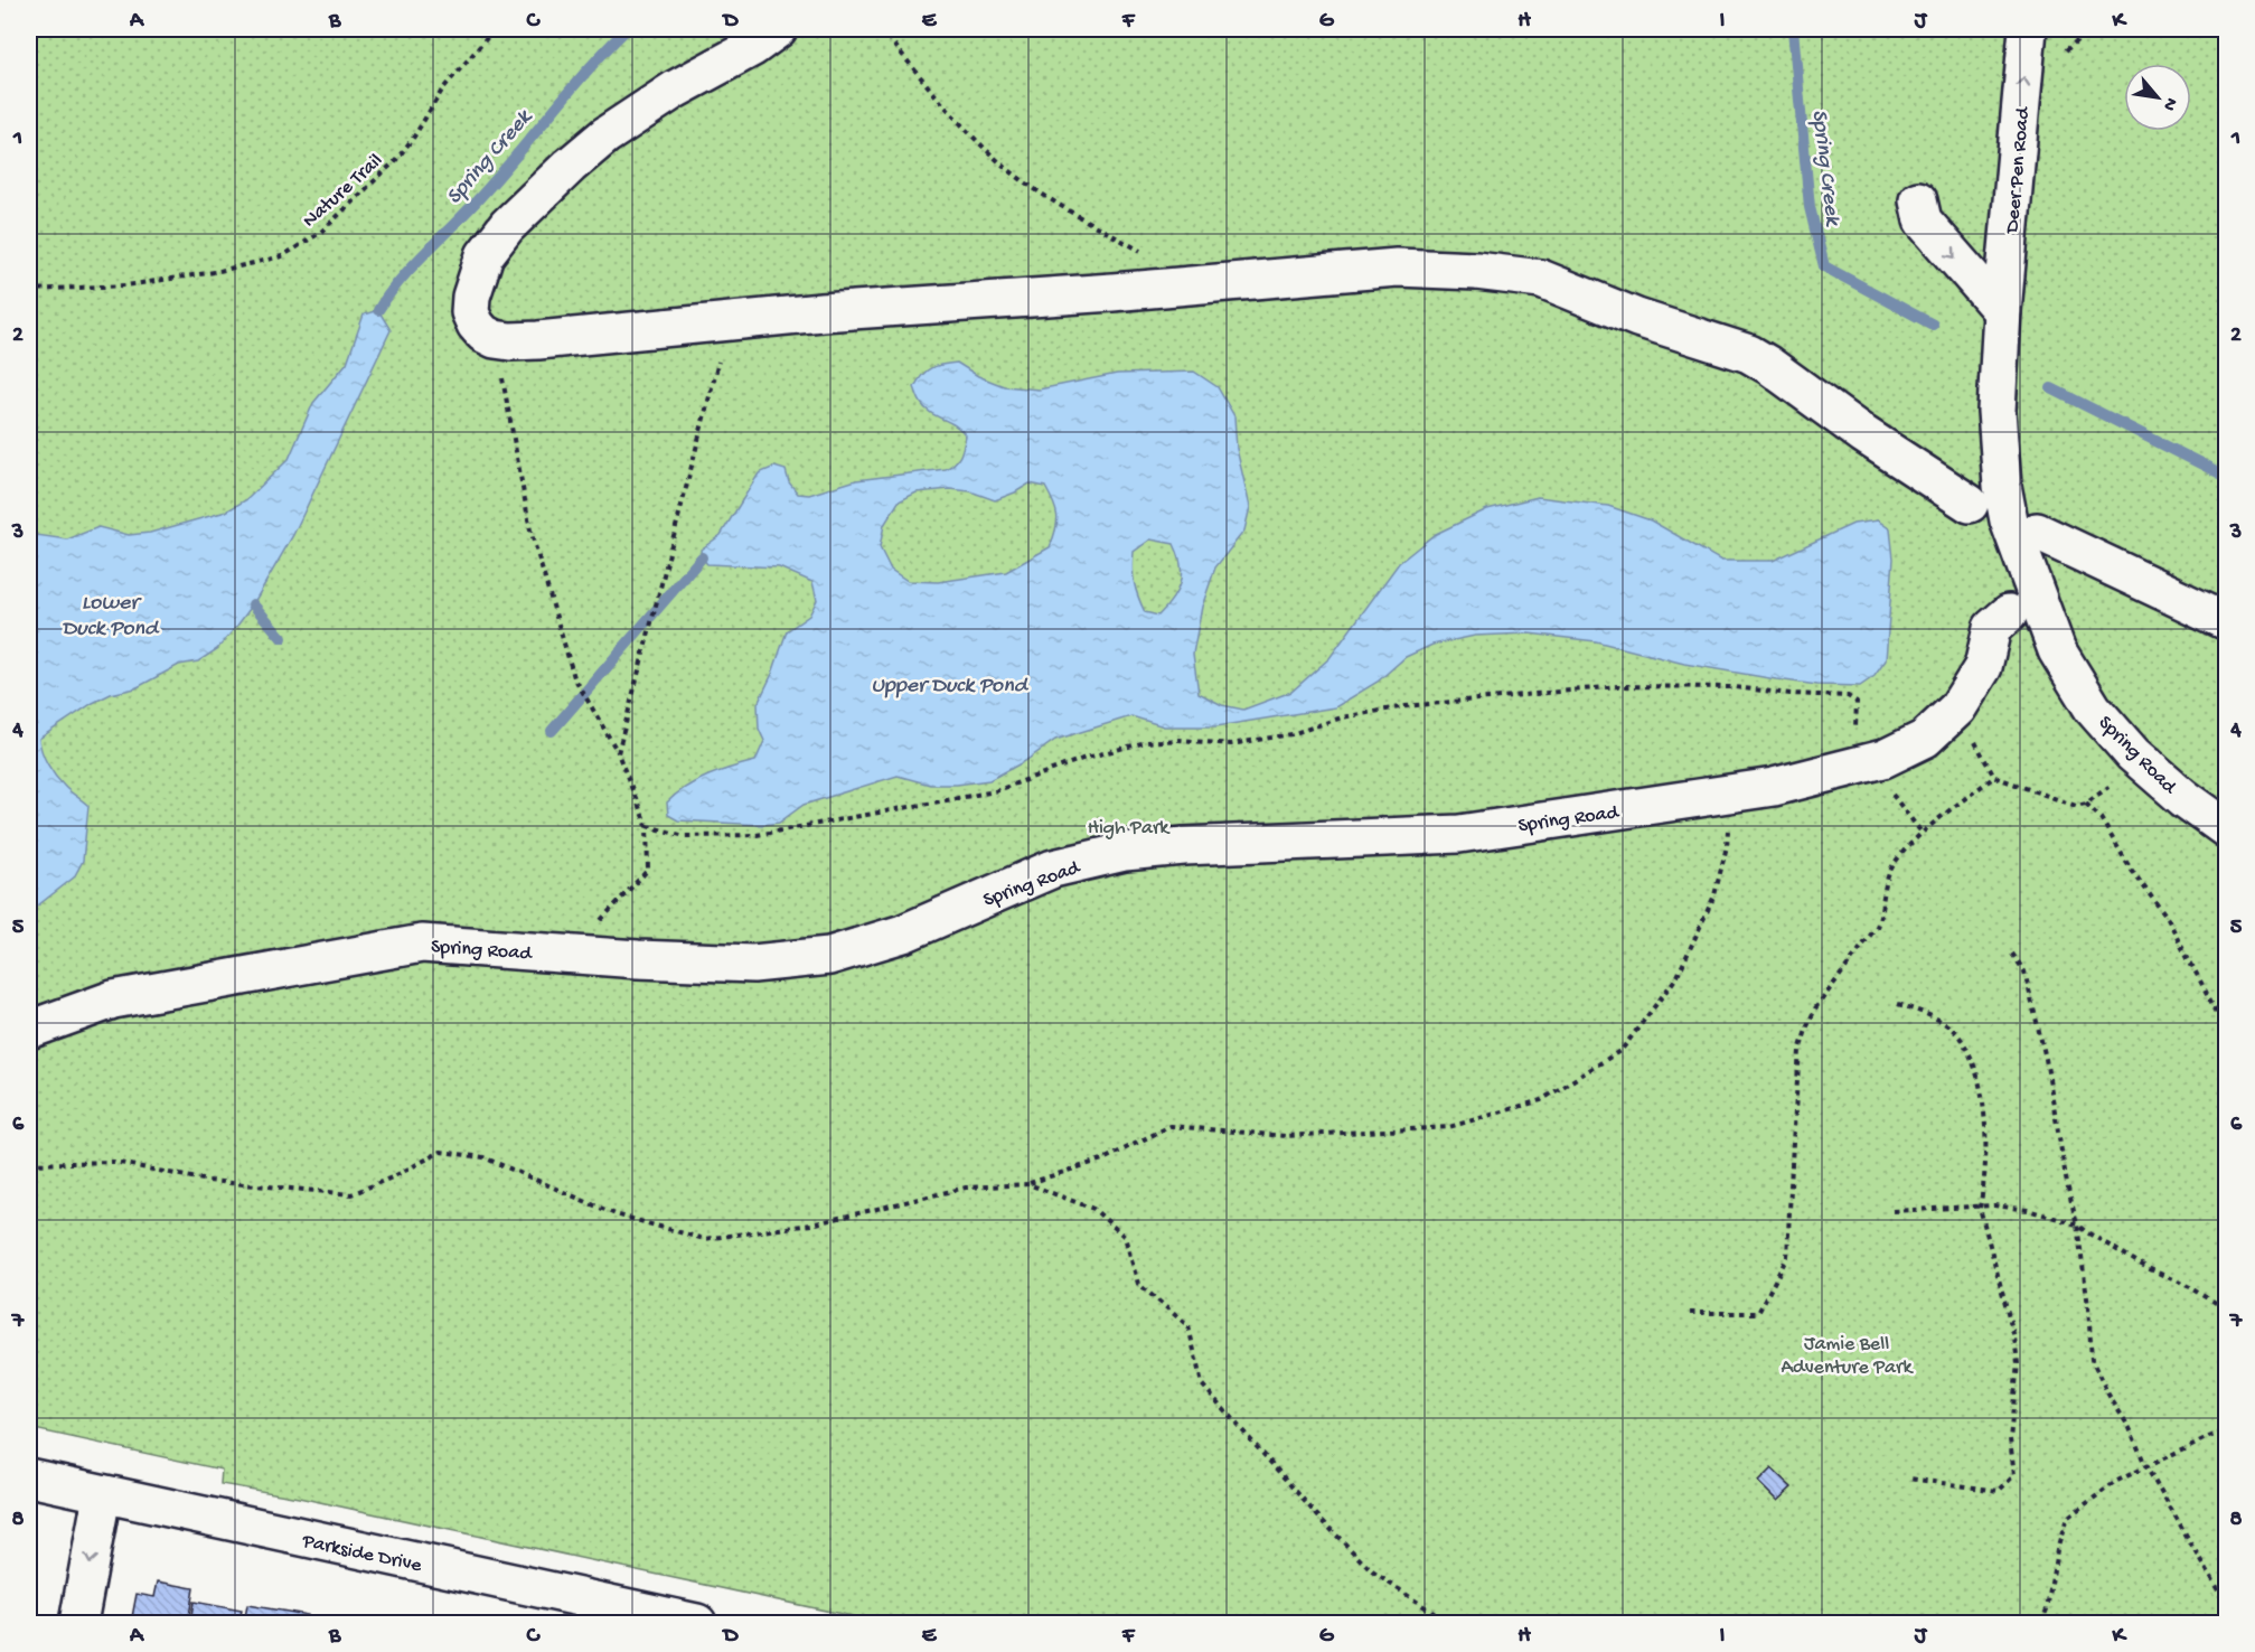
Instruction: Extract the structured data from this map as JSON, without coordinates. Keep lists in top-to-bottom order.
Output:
{
  "streets": {
    "street": ["Deer Pen Road", "Spring Road", "Parkside Drive"],
    "path": ["Nature Trail"]
  },
  "crossings": [
    ["Deer Pen Road", "Spring Road"]
  ],
  "one_way": ["Deer Pen Road"],
  "water": ["Spring Creek", "Lower Duck Pond", "Upper Duck Pond"],
  "parks": ["High Park", "Jamie Bell Adventure Park"],
  "north": "bottom right",
  "grid": {
    "columns": [
      "A",
      "B",
      "C",
      "D",
      "E",
      "F",
      "G",
      "H",
      "I",
      "J",
      "K"
    ],
    "rows": [
      "1",
      "2",
      "3",
      "4",
      "5",
      "6",
      "7",
      "8"
    ]
  }
}
